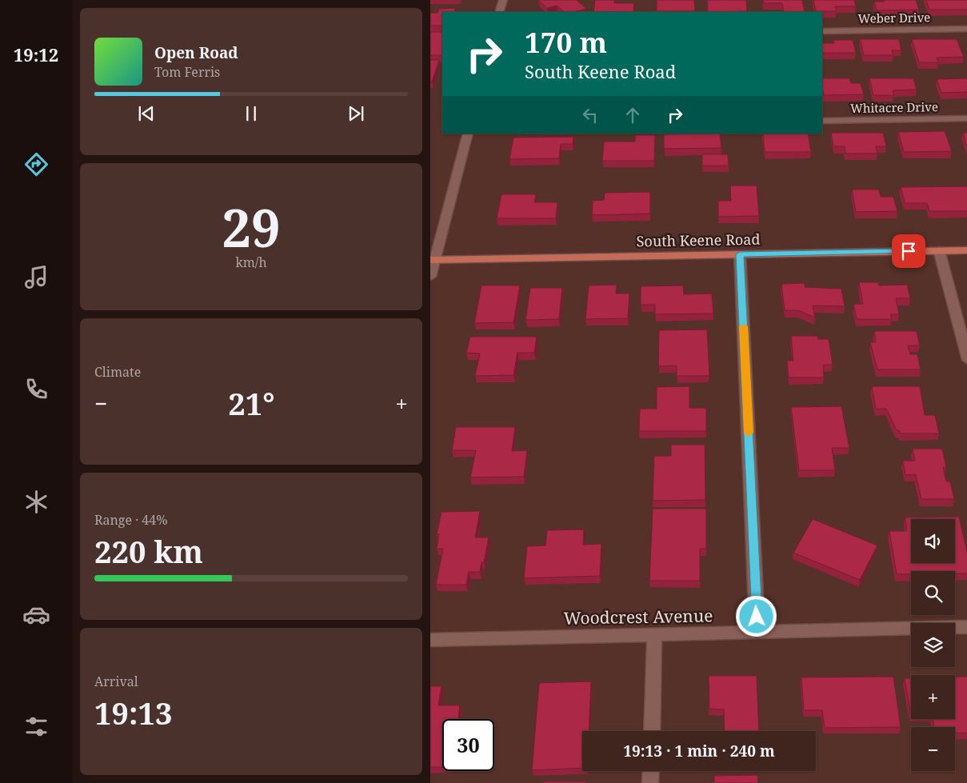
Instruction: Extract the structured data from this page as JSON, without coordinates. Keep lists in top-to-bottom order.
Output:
{
  "streets": {
    "main road": ["South Keene Road"],
    "street": ["Weber Drive", "Whitacre Drive", "Woodcrest Avenue"]
  },
  "page": {
    "tabs": "19:12",
    "turn": ["170 m", "South Keene Road"],
    "song": ["Open Road", "Tom Ferris"],
    "tile": [
      ["29", "km/h"],
      "Climate",
      ["Range · 44%", "220 km"],
      ["Arrival", "19:13"]
    ],
    "heat": ["−", "21°", "+"],
    "map_buttons": ["+", "−"],
    "limit": "30",
    "trip": "19:13 · 1 min · 240 m"
  }
}
